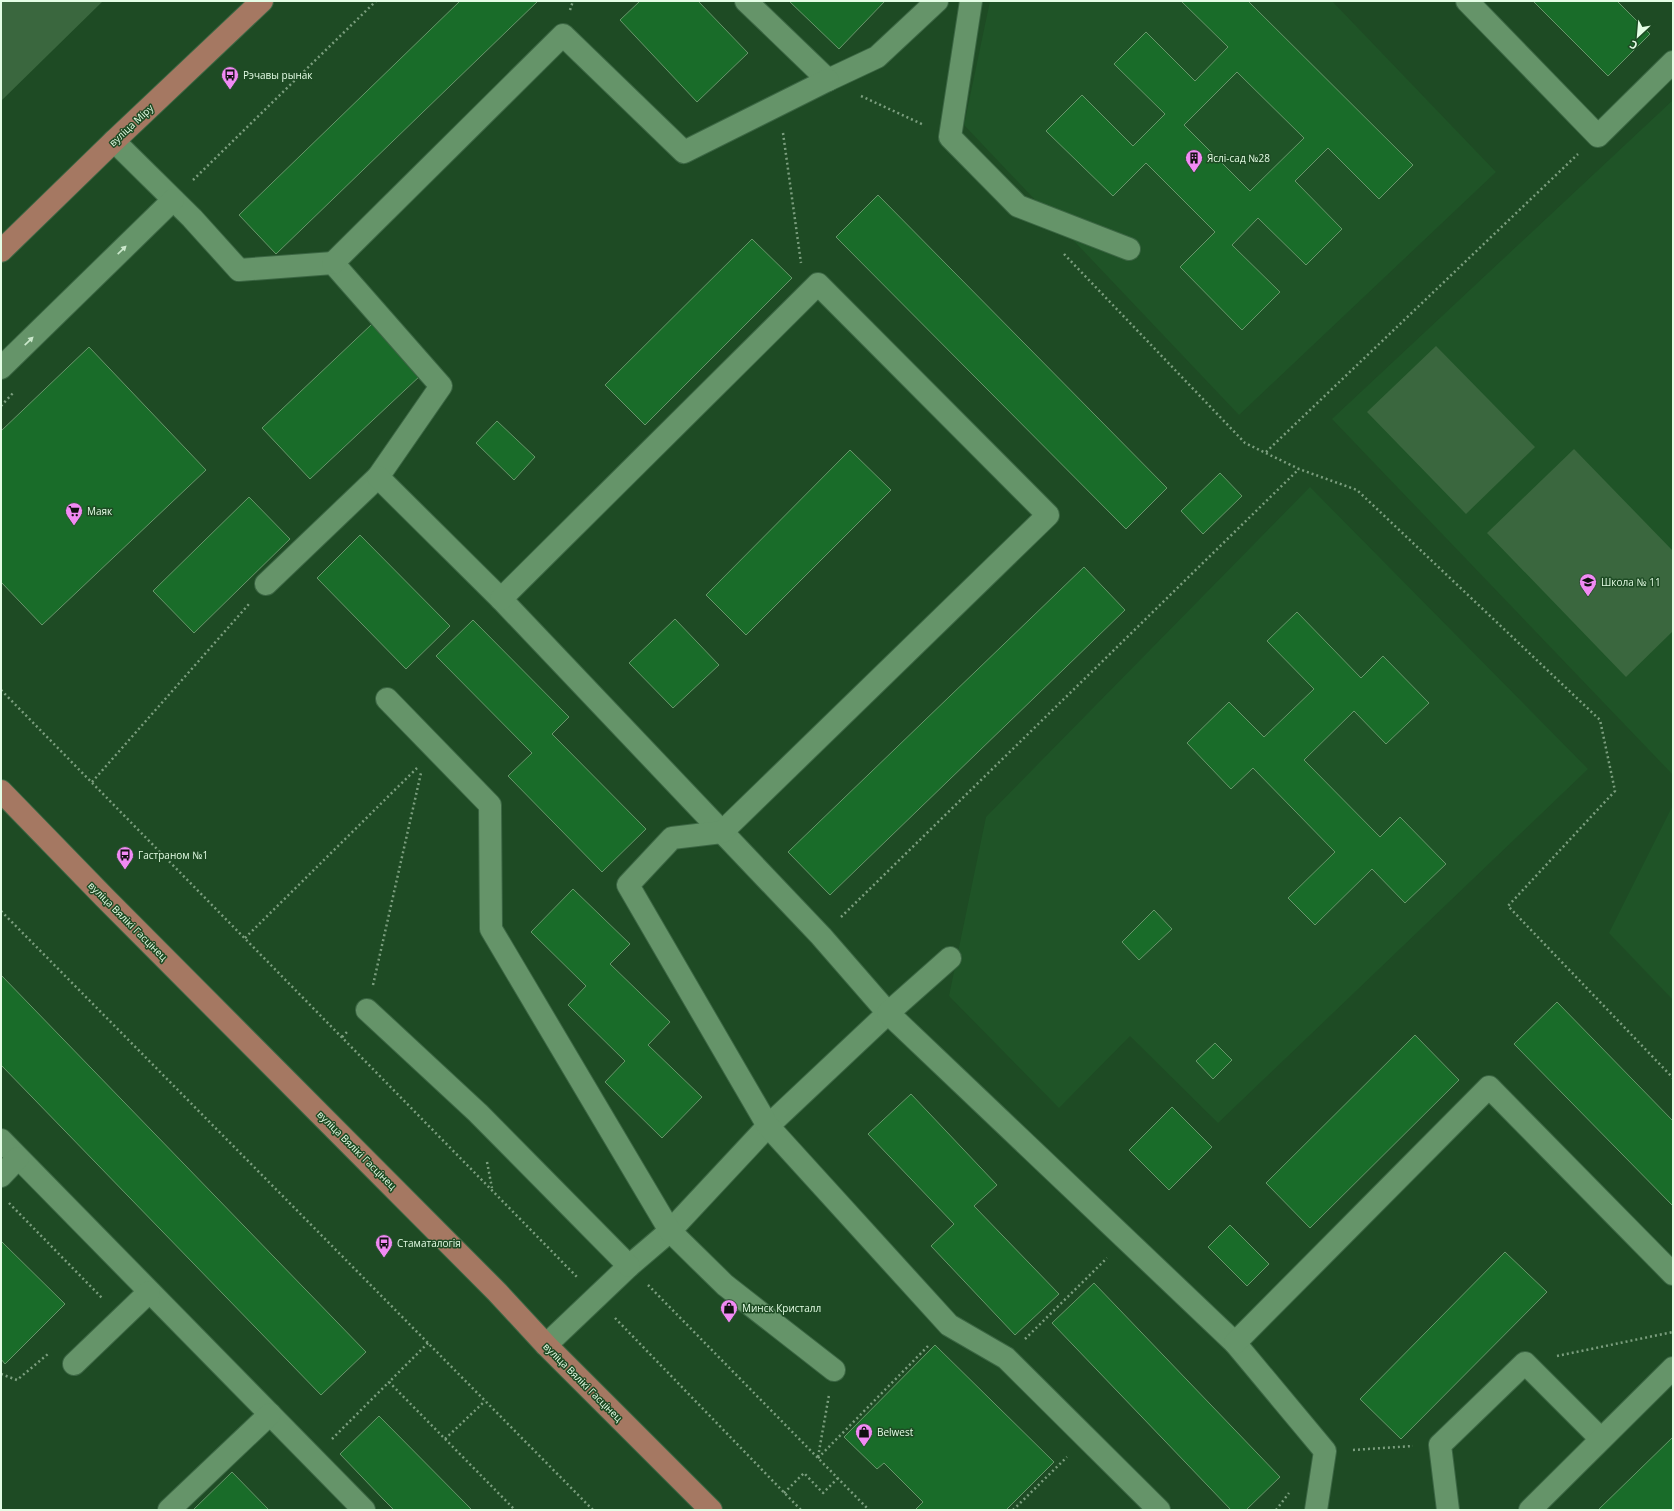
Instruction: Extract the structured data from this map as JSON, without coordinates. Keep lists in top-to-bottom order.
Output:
{
  "streets": {
    "main road": ["вуліца Міру", "вуліца Вялікі Гасцінец"]
  },
  "places": {
    "bus stop": ["Рэчавы рынак", "Гастраном №1", "Стаматалогія"],
    "building": ["Яслі-сад №28"],
    "supermarket": ["Маяк"],
    "school or university": ["Школа № 11"],
    "shop": ["Минск Кристалл", "Belwest"]
  },
  "north": "bottom left"
}
